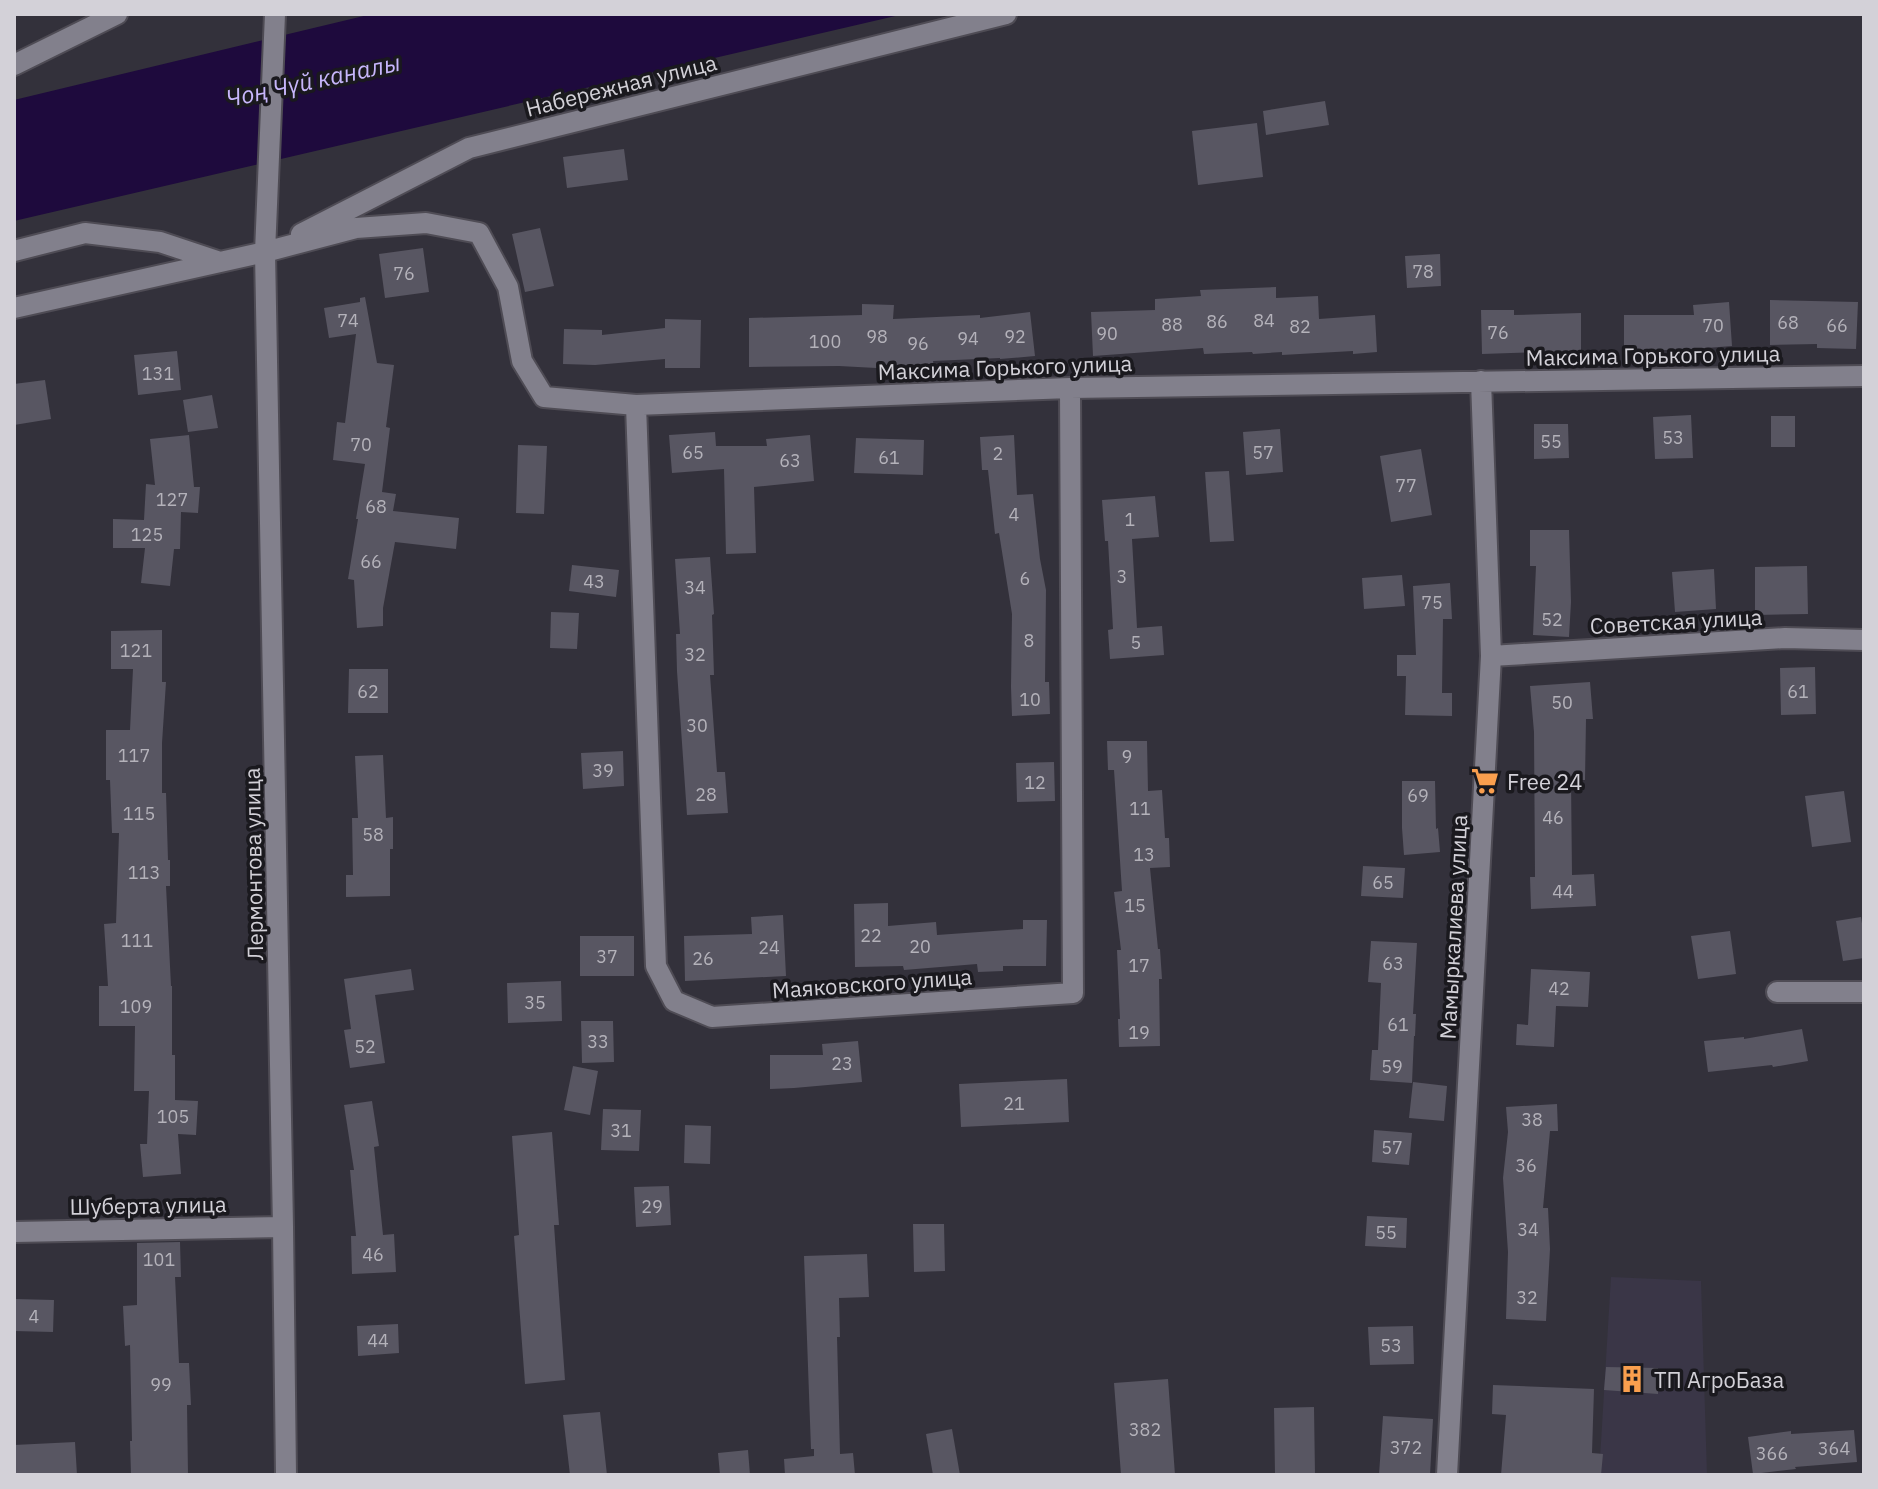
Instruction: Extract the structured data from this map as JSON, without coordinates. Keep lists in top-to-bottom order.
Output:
{
  "streets": {
    "street": [
      "Набережная улица",
      "Максима Горького улица",
      "Советская улица",
      "Лермонтова улица",
      "Мамыркалиева улица",
      "Маяковского улица",
      "Шуберта улица"
    ]
  },
  "crossings": [
    ["Набережная улица", "Максима Горького улица"],
    ["Набережная улица", "Лермонтова улица"],
    ["Максима Горького улица", "Лермонтова улица"],
    ["Максима Горького улица", "Мамыркалиева улица"],
    ["Максима Горького улица", "Маяковского улица"],
    ["Советская улица", "Мамыркалиева улица"],
    ["Лермонтова улица", "Шуберта улица"]
  ],
  "water": ["Чоң Чүй каналы"],
  "places": {
    "supermarket": ["Free 24"],
    "building": ["ТП АгроБаза"]
  },
  "house_numbers": [
    "78",
    "76",
    "74",
    "84",
    "86",
    "68",
    "88",
    "70",
    "66",
    "82",
    "76",
    "90",
    "98",
    "92",
    "94",
    "100",
    "96",
    "131",
    "53",
    "55",
    "70",
    "65",
    "57",
    "2",
    "61",
    "63",
    "77",
    "127",
    "68",
    "4",
    "1",
    "125",
    "66",
    "3",
    "6",
    "43",
    "34",
    "75",
    "52",
    "8",
    "5",
    "121",
    "32",
    "62",
    "61",
    "10",
    "50",
    "30",
    "117",
    "9",
    "39",
    "12",
    "28",
    "69",
    "11",
    "115",
    "46",
    "58",
    "13",
    "113",
    "65",
    "44",
    "15",
    "22",
    "111",
    "20",
    "24",
    "37",
    "26",
    "63",
    "17",
    "42",
    "35",
    "109",
    "61",
    "19",
    "33",
    "52",
    "23",
    "59",
    "21",
    "105",
    "38",
    "31",
    "57",
    "36",
    "29",
    "34",
    "55",
    "46",
    "101",
    "32",
    "4",
    "44",
    "53",
    "99",
    "382",
    "372",
    "364",
    "366"
  ]
}
